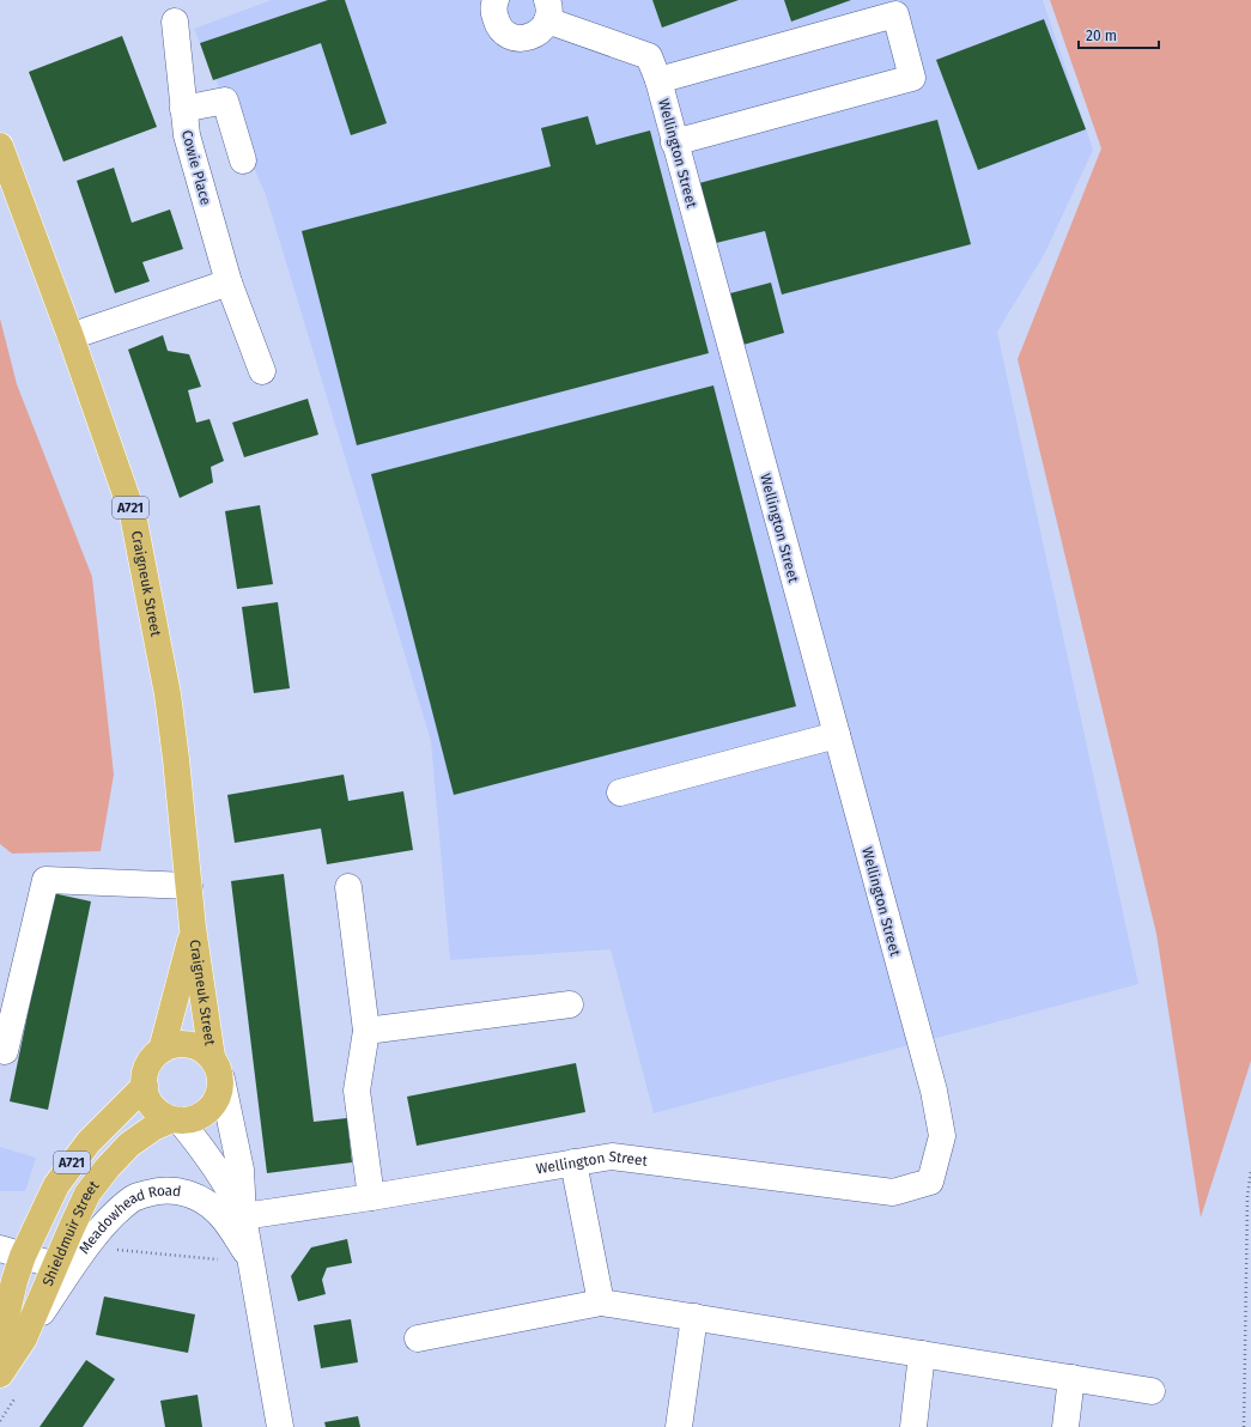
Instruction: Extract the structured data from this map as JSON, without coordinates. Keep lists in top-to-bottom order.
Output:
{
  "streets": {
    "main road": ["A721", "Craigneuk Street", "Shieldmuir Street"],
    "street": ["Wellington Street", "Cowie Place", "Meadowhead Road"]
  },
  "crossings": [
    ["Wellington Street", "Meadowhead Road"],
    ["A721", "Craigneuk Street"],
    ["A721", "Meadowhead Road"],
    ["A721", "Shieldmuir Street"],
    ["Craigneuk Street", "Meadowhead Road"],
    ["Craigneuk Street", "Shieldmuir Street"],
    ["Meadowhead Road", "Shieldmuir Street"]
  ],
  "scale_bar": "20 m"
}
